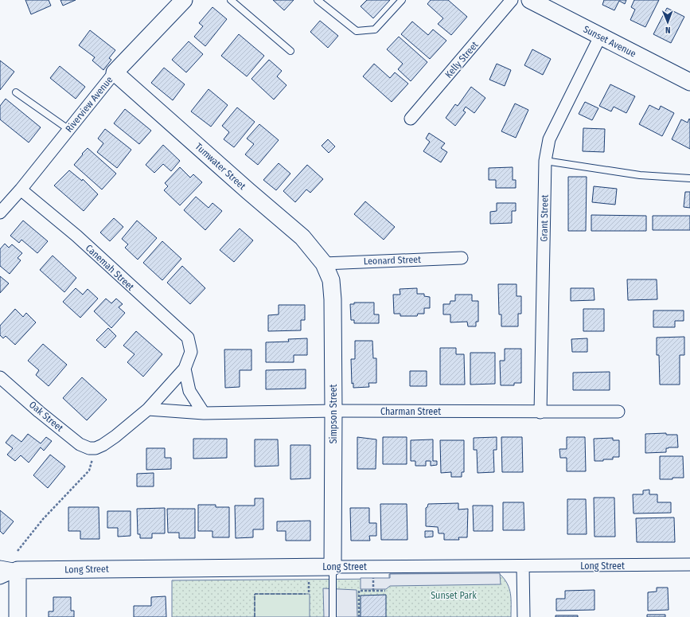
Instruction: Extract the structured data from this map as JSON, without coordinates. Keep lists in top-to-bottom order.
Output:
{
  "streets": {
    "street": [
      "Sunset Avenue",
      "Kelly Street",
      "Riverview Avenue",
      "Tumwater Street",
      "Grant Street",
      "Leonard Street",
      "Canemah Street",
      "Charman Street",
      "Simpson Street",
      "Oak Street",
      "Long Street"
    ]
  },
  "crossings": [
    ["Sunset Avenue", "Grant Street"],
    ["Riverview Avenue", "Tumwater Street"],
    ["Riverview Avenue", "Canemah Street"],
    ["Tumwater Street", "Leonard Street"],
    ["Tumwater Street", "Simpson Street"],
    ["Grant Street", "Charman Street"],
    ["Leonard Street", "Simpson Street"],
    ["Charman Street", "Simpson Street"],
    ["Charman Street", "Oak Street"],
    ["Simpson Street", "Long Street"]
  ],
  "parks": ["Sunset Park"],
  "north": "bottom"
}
